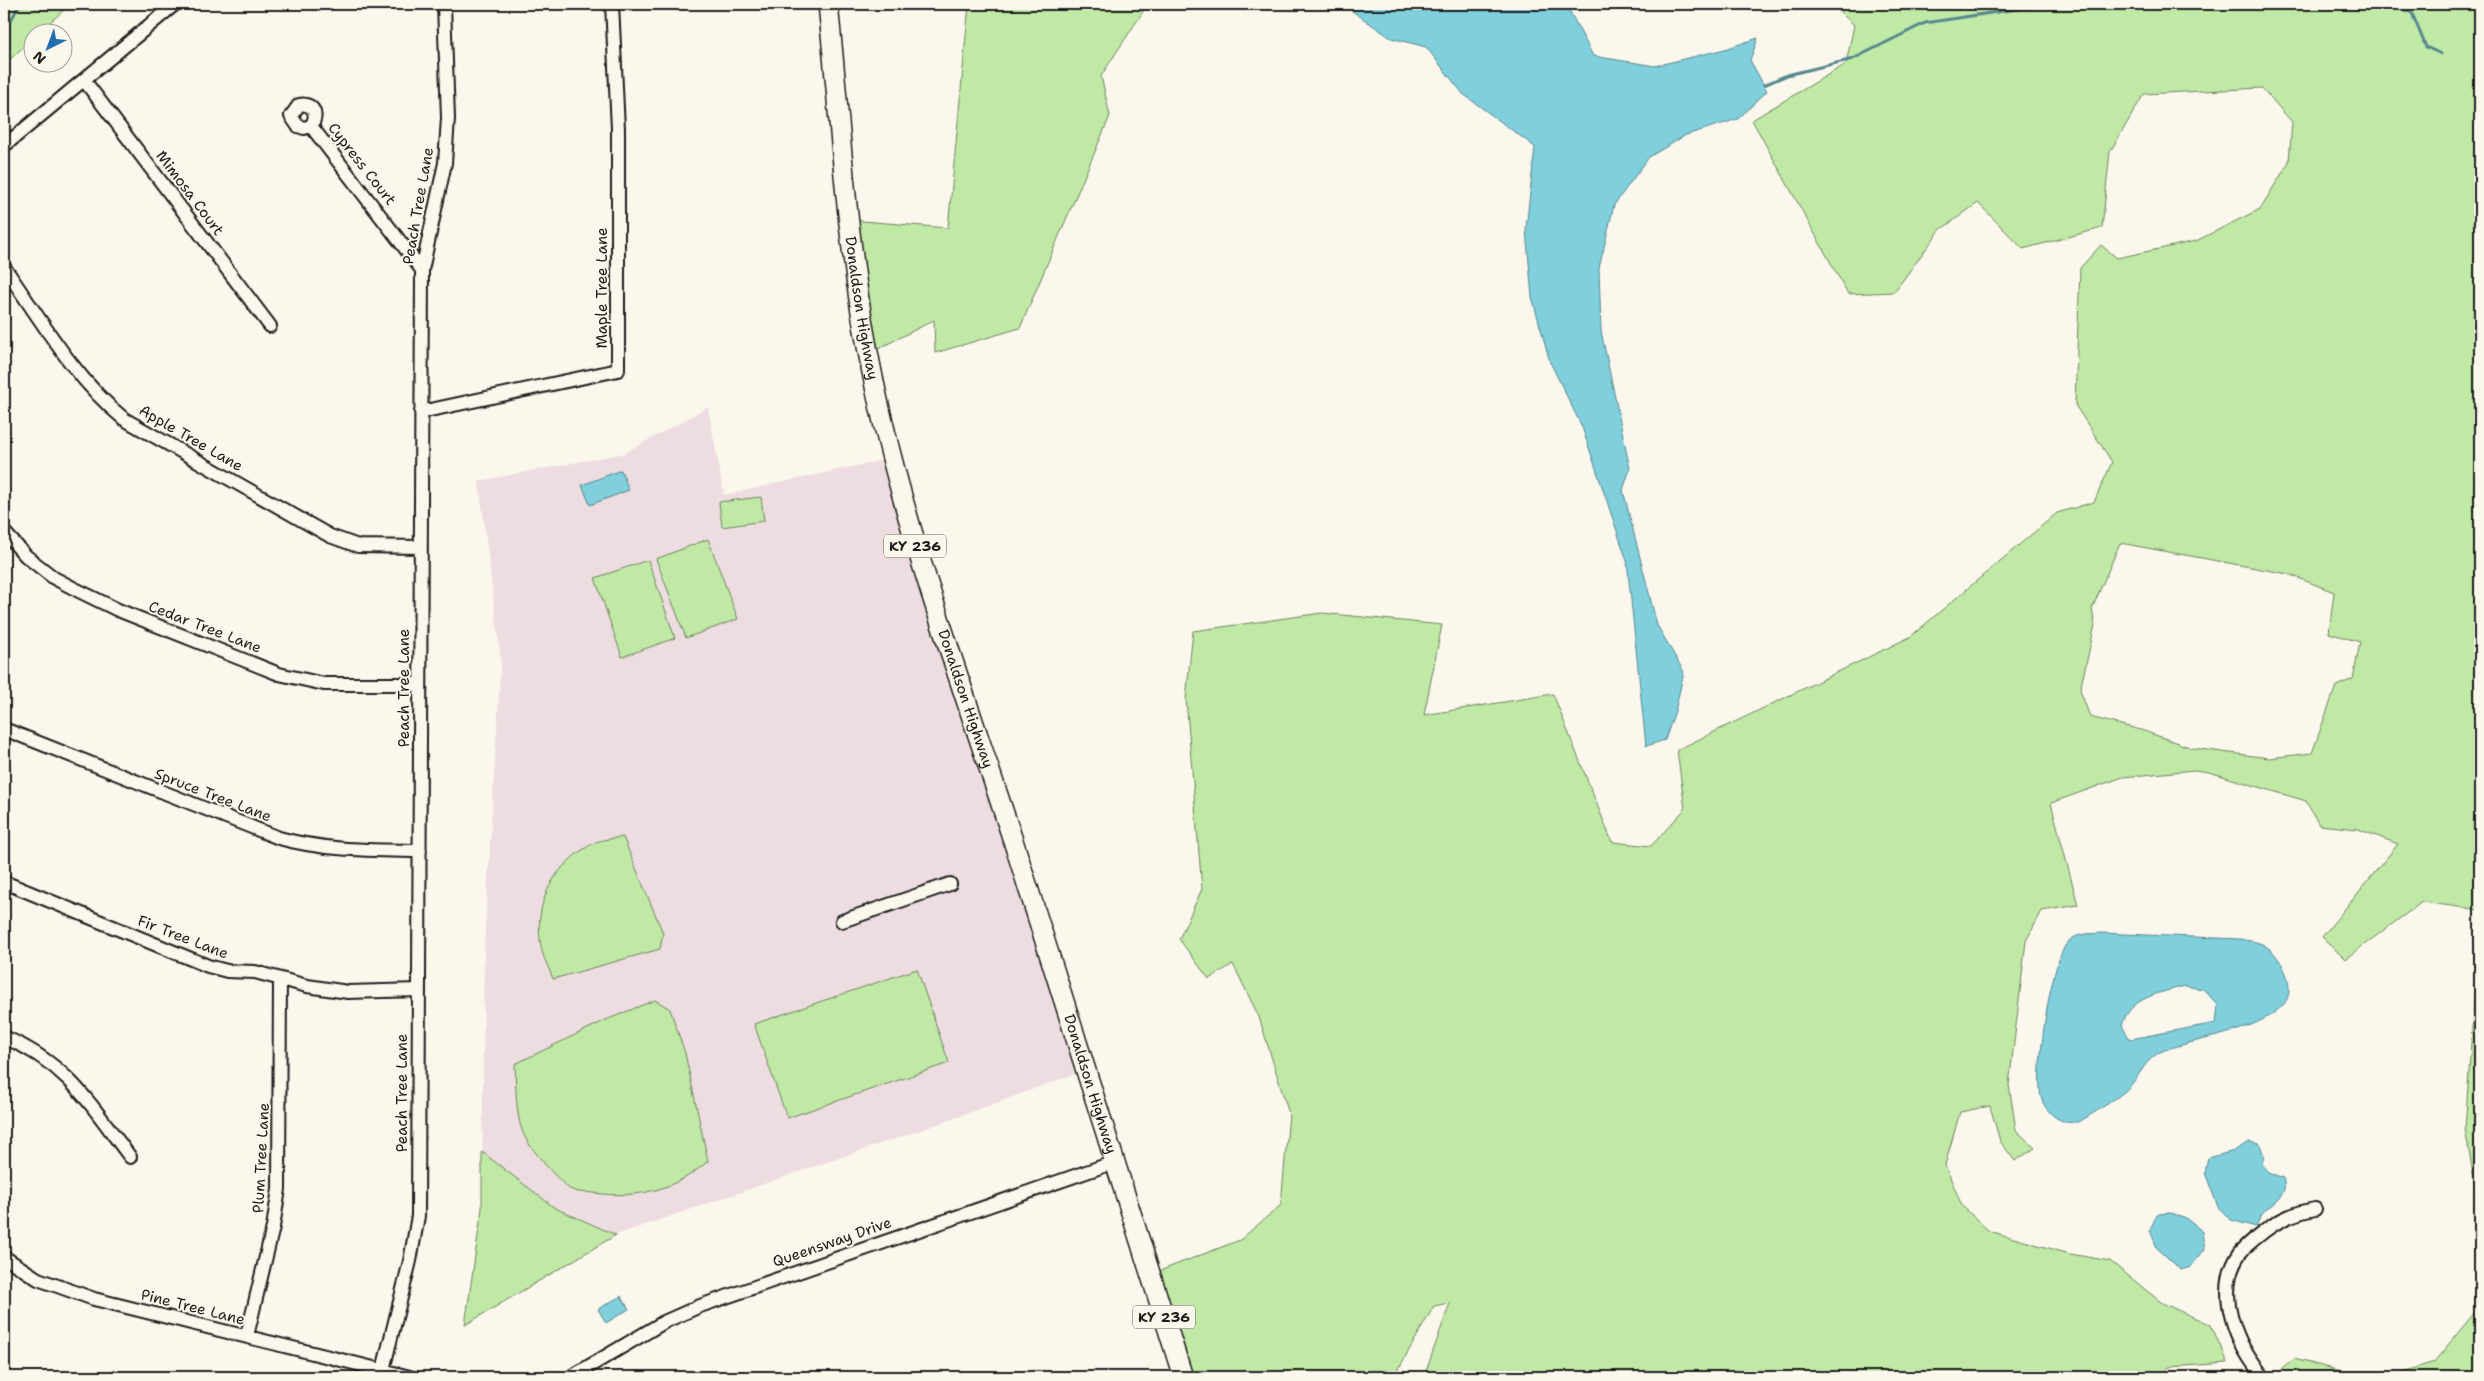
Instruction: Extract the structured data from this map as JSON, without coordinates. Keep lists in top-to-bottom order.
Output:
{
  "streets": {
    "main road": ["Donaldson Highway", "KY 236"],
    "street": [
      "Cypress Court",
      "Mimosa Court",
      "Peach Tree Lane",
      "Maple Tree Lane",
      "Apple Tree Lane",
      "Cedar Tree Lane",
      "Spruce Tree Lane",
      "Fir Tree Lane",
      "Plum Tree Lane",
      "Queensway Drive",
      "Pine Tree Lane"
    ]
  },
  "crossings": [
    ["Cypress Court", "Peach Tree Lane"],
    ["Peach Tree Lane", "Maple Tree Lane"],
    ["Peach Tree Lane", "Apple Tree Lane"],
    ["Peach Tree Lane", "Cedar Tree Lane"],
    ["Peach Tree Lane", "Spruce Tree Lane"],
    ["Peach Tree Lane", "Fir Tree Lane"],
    ["Peach Tree Lane", "Pine Tree Lane"],
    ["Donaldson Highway", "Queensway Drive"],
    ["Fir Tree Lane", "Plum Tree Lane"],
    ["Plum Tree Lane", "Pine Tree Lane"]
  ],
  "north": "bottom left"
}
